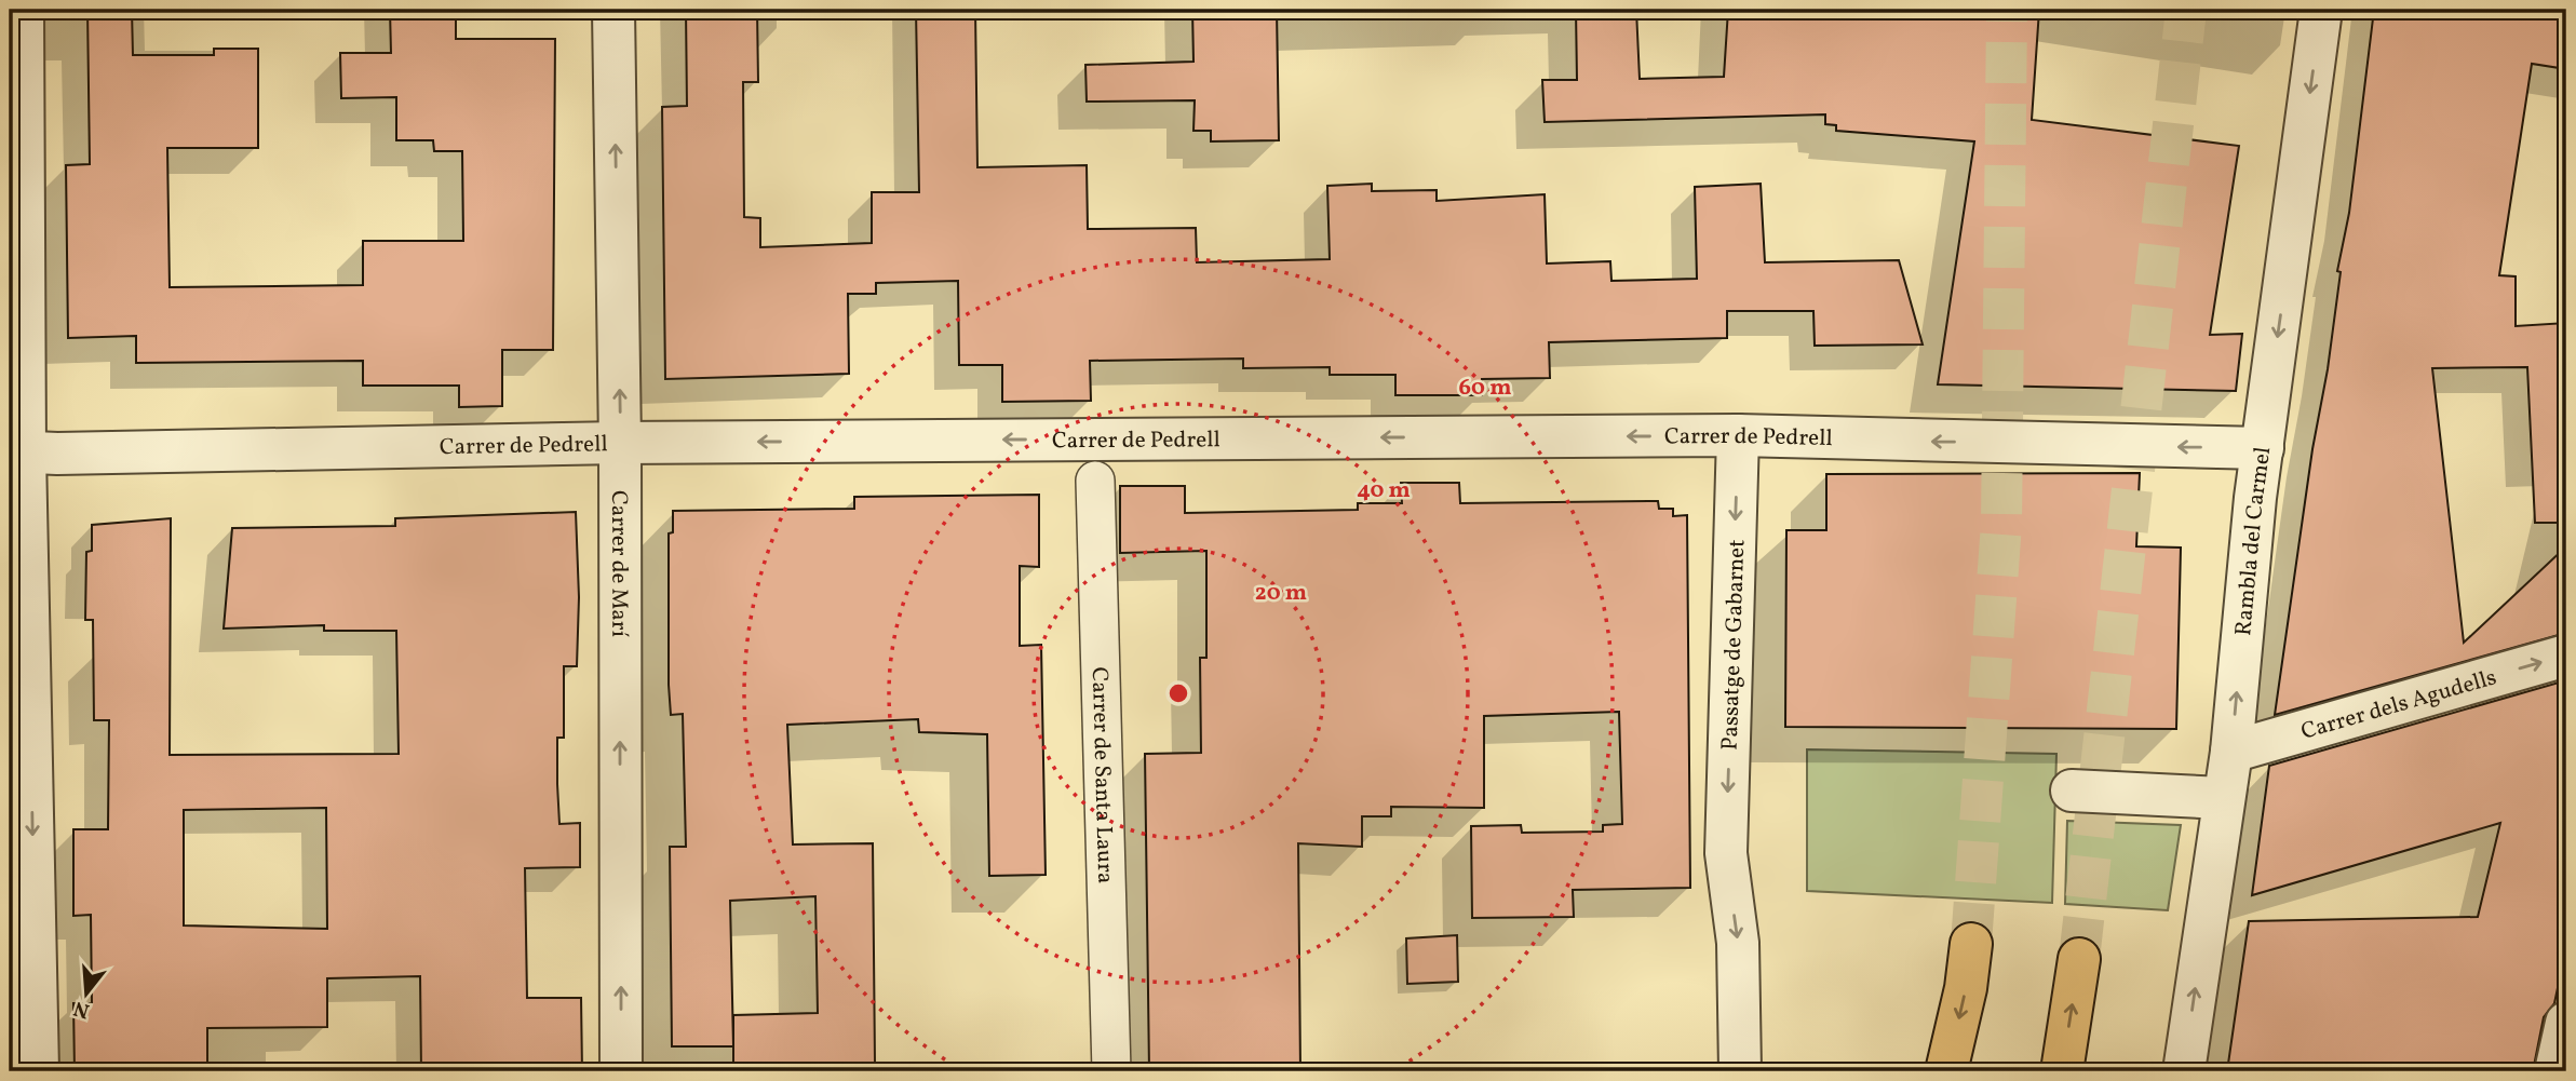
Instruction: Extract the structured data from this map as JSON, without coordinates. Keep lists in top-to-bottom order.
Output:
{
  "streets": {
    "street": [
      "Carrer de Pedrell",
      "Rambla del Carmel",
      "Carrer de Marí",
      "Passatge de Gabarnet",
      "Carrer dels Agudells",
      "Carrer de Santa Laura"
    ]
  },
  "crossings": [
    ["Carrer de Pedrell", "Rambla del Carmel"],
    ["Carrer de Pedrell", "Carrer de Marí"],
    ["Carrer de Pedrell", "Passatge de Gabarnet"],
    ["Rambla del Carmel", "Carrer dels Agudells"]
  ],
  "one_way": [
    "Carrer de Pedrell",
    "Carrer de Marí",
    "Passatge de Gabarnet",
    "Carrer dels Agudells"
  ],
  "north": "bottom",
  "rings": ["60 m", "40 m", "20 m"]
}
